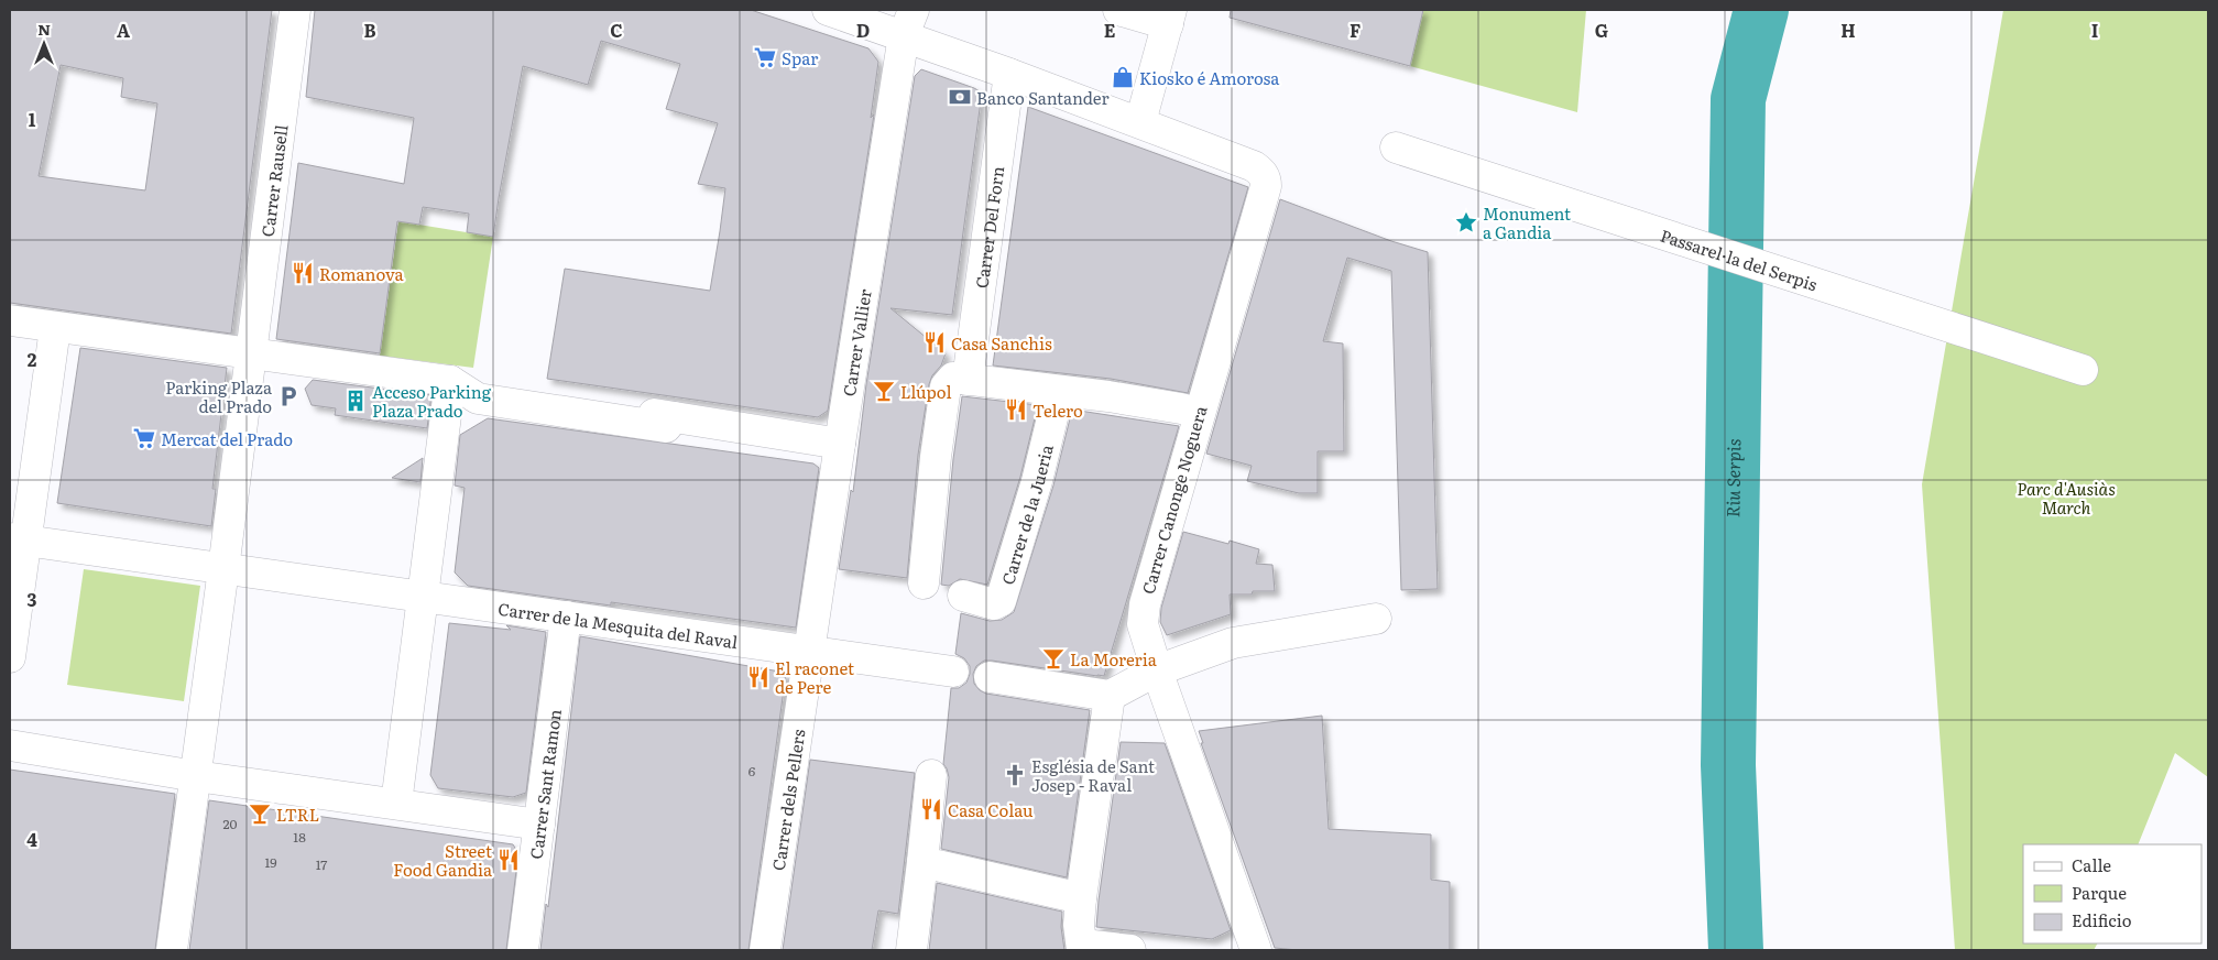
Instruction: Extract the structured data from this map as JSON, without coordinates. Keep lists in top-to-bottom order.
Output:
{
  "streets": {
    "street": [
      "Carrer Rausell",
      "Carrer Del Forn",
      "Passarel·la del Serpis",
      "Carrer Vallier",
      "Carrer Canonge Noguera",
      "Carrer de la Jueria",
      "Carrer de la Mesquita del Raval",
      "Carrer Sant Ramon",
      "Carrer dels Pellers"
    ]
  },
  "crossings": [
    ["Carrer Rausell", "Carrer de la Mesquita del Raval"],
    ["Carrer Vallier", "Carrer de la Mesquita del Raval"],
    ["Carrer Vallier", "Carrer dels Pellers"],
    ["Carrer de la Mesquita del Raval", "Carrer Sant Ramon"],
    ["Carrer de la Mesquita del Raval", "Carrer dels Pellers"]
  ],
  "water": ["Riu Serpis"],
  "parks": ["Parc d'Ausiàs March"],
  "places": {
    "supermarket": ["Spar", "Mercat del Prado"],
    "shop": ["Kiosko é Amorosa"],
    "bank": ["Banco Santander"],
    "place": ["Monument a Gandia"],
    "restaurant": [
      "Romanova",
      "Casa Sanchis",
      "Telero",
      "El raconet de Pere",
      "Casa Colau",
      "Street Food Gandia"
    ],
    "bar": ["Llúpol", "La Moreria", "LTRL"],
    "parking": ["Parking Plaza del Prado"],
    "building": ["Acceso Parking Plaza Prado"],
    "church": ["Església de Sant Josep - Raval"]
  },
  "house_numbers": [
    "6",
    "20",
    "18",
    "19",
    "17"
  ],
  "legend": ["Calle", "Parque", "Edificio"],
  "north": "top",
  "grid": {
    "columns": [
      "A",
      "B",
      "C",
      "D",
      "E",
      "F",
      "G",
      "H",
      "I"
    ],
    "rows": [
      "1",
      "2",
      "3",
      "4"
    ]
  }
}
